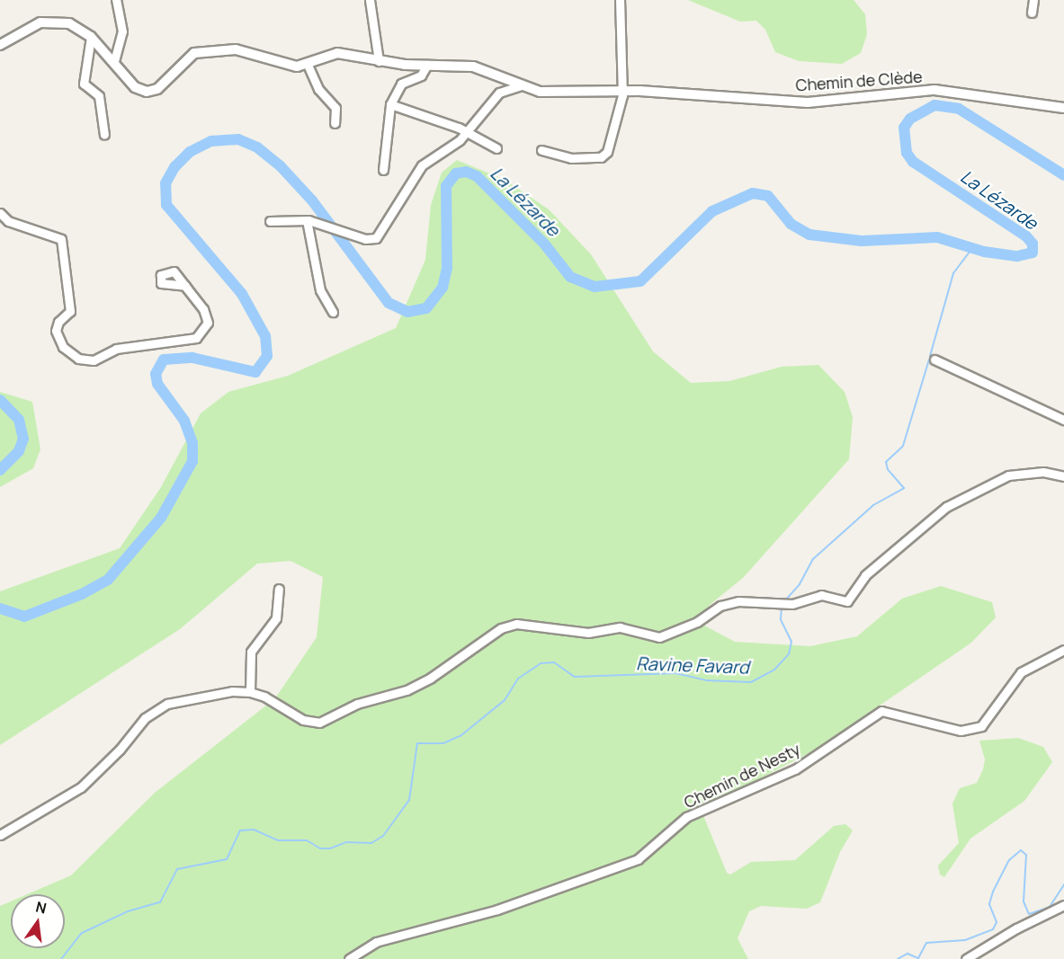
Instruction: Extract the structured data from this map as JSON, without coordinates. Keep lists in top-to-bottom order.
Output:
{
  "streets": {
    "main road": ["Chemin de Clède"],
    "street": ["Chemin de Nesty"]
  },
  "water": ["La Lézarde", "Ravine Favard"],
  "north": "top"
}
